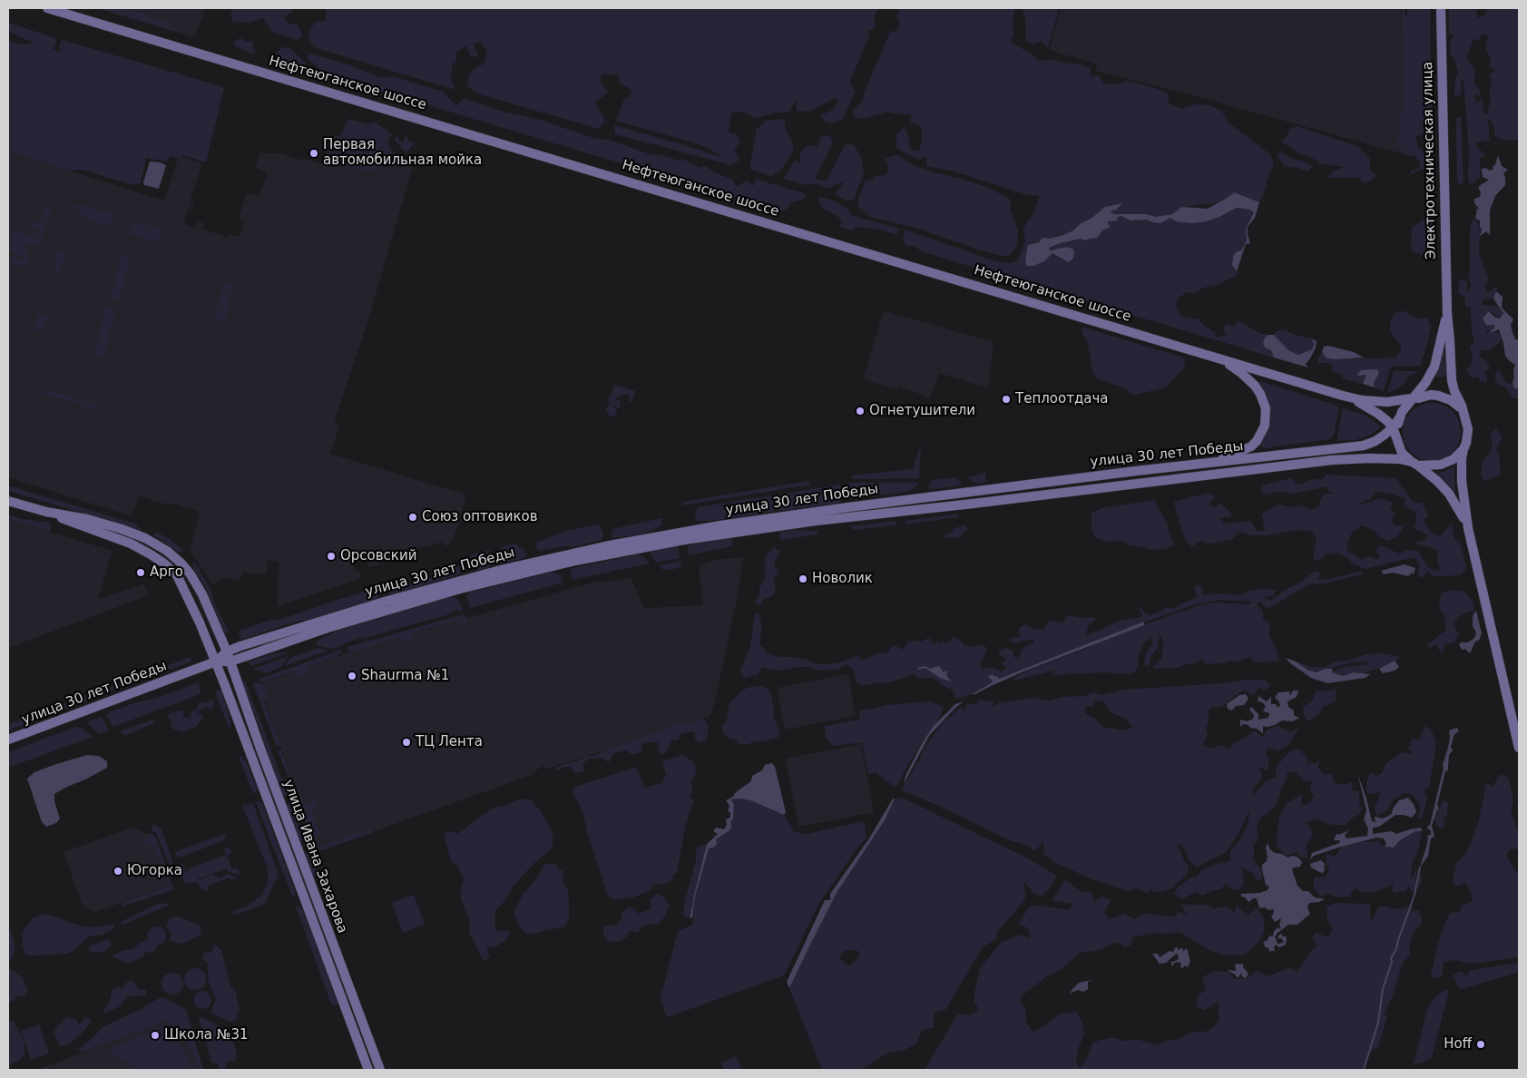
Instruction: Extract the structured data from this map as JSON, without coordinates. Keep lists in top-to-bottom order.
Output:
{
  "streets": {
    "main road": [
      "Нефтеюганское шоссе",
      "Электротехническая улица",
      "улица 30 лет Победы",
      "улица Ивана Захарова"
    ]
  },
  "crossings": [
    ["улица 30 лет Победы", "улица Ивана Захарова"]
  ],
  "places": [
    "Первая автомобильная мойка",
    "Теплоотдача",
    "Огнетушители",
    "Союз оптовиков",
    "Орсовский",
    "Арго",
    "Новолик",
    "Shaurma №1",
    "ТЦ Лента",
    "Югорка",
    "Школа №31",
    "Hoff"
  ]
}
